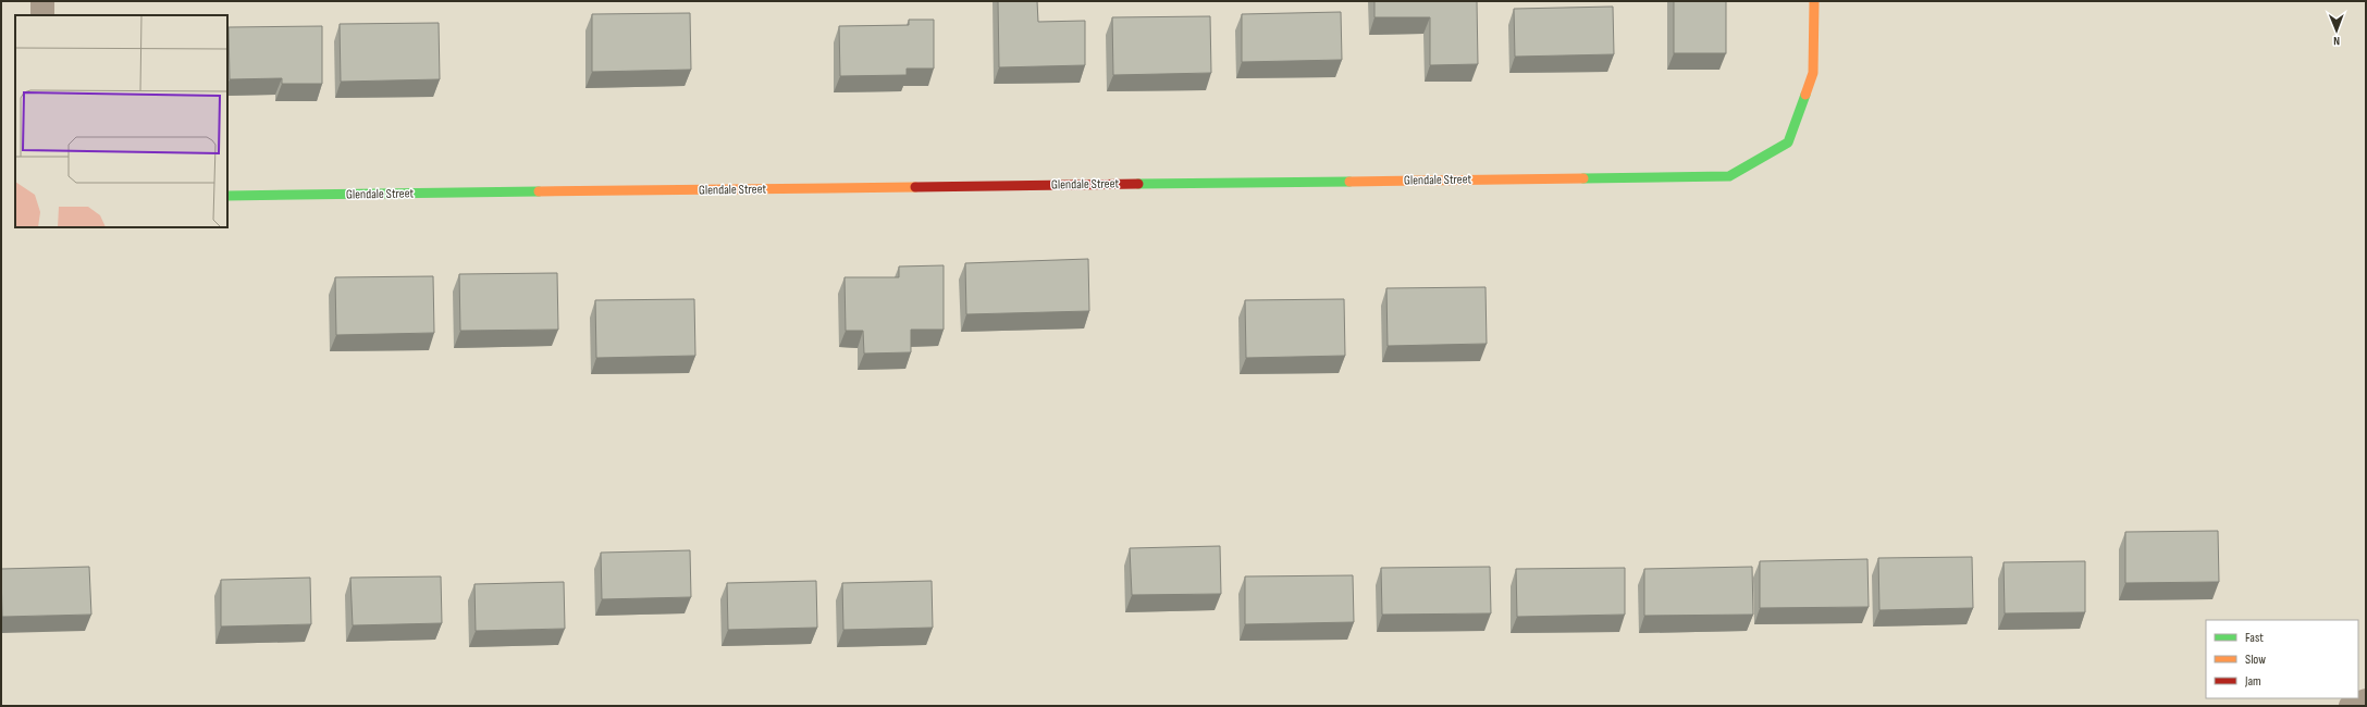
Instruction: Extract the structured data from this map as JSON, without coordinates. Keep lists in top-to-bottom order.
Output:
{
  "streets": {
    "street": ["Glendale Street"]
  },
  "legend": ["Fast", "Slow", "Jam"],
  "north": "bottom"
}
